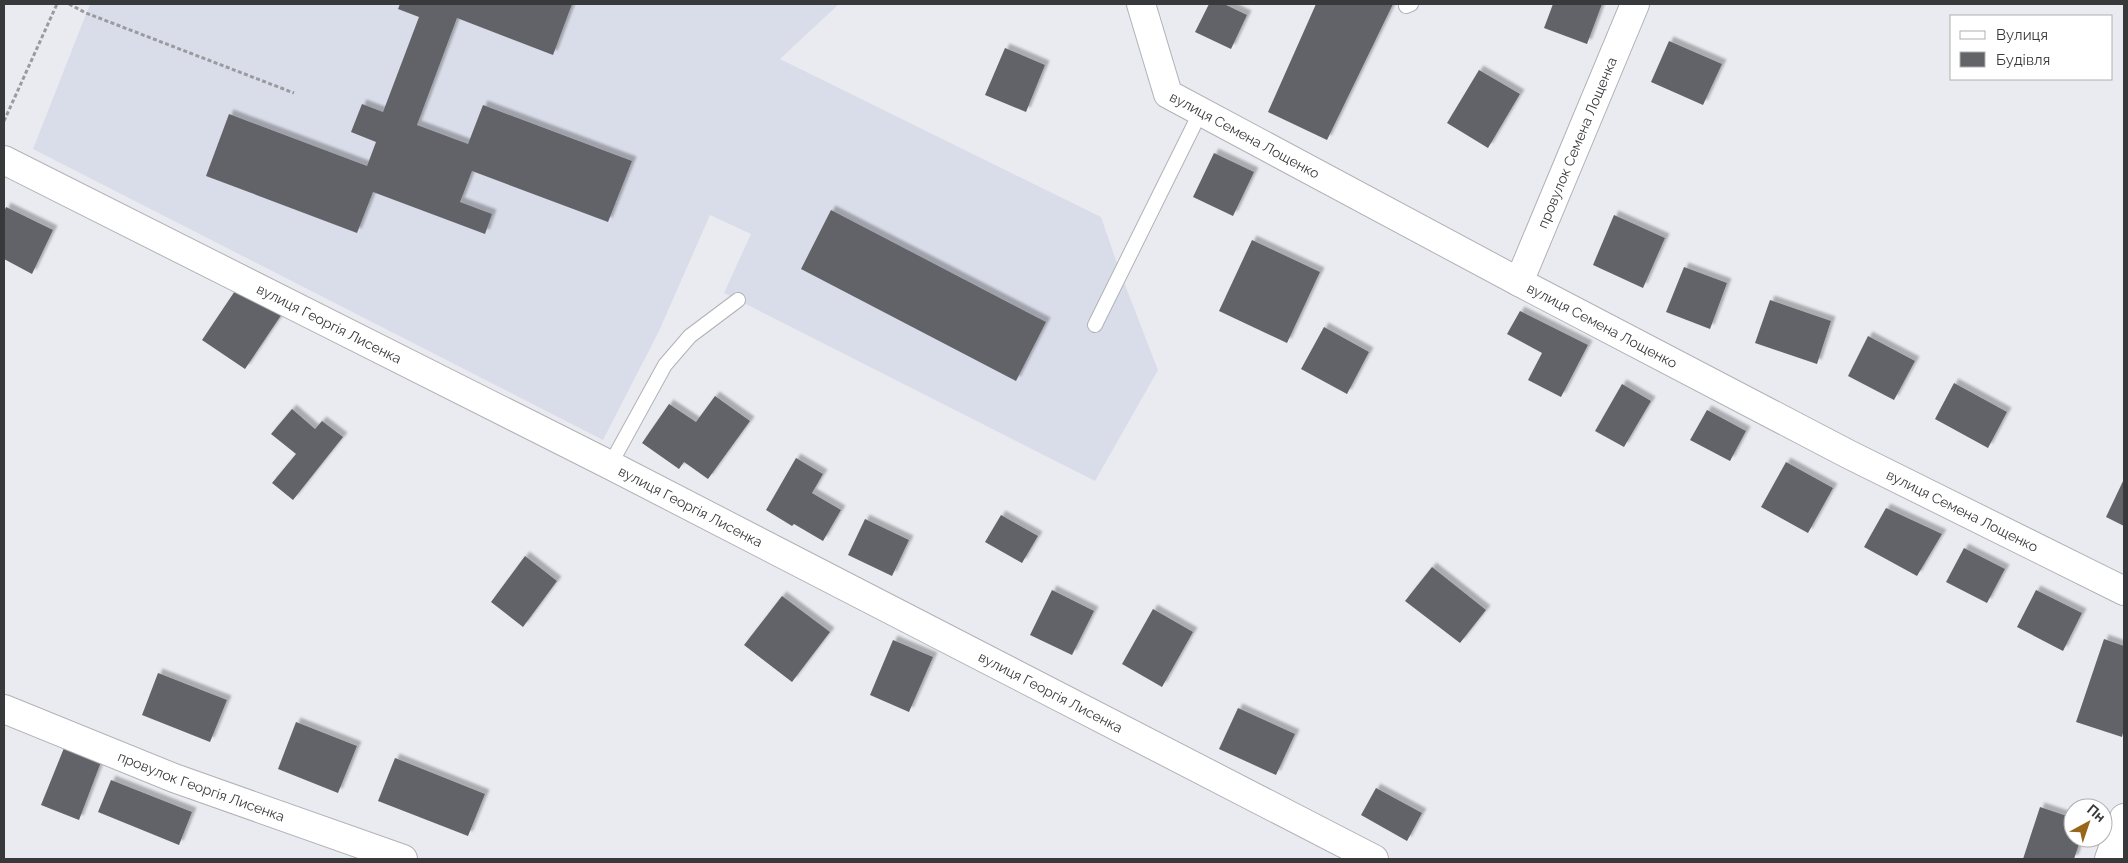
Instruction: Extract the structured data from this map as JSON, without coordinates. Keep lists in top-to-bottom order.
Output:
{
  "streets": {
    "street": [
      "вулиця Семена Лощенко",
      "провулок Семена Лощенка",
      "вулиця Георгія Лисенка",
      "провулок Георгія Лисенка"
    ]
  },
  "crossings": [
    ["вулиця Семена Лощенко", "провулок Семена Лощенка"]
  ],
  "legend": ["Вулиця", "Будівля"],
  "north": "top right"
}
